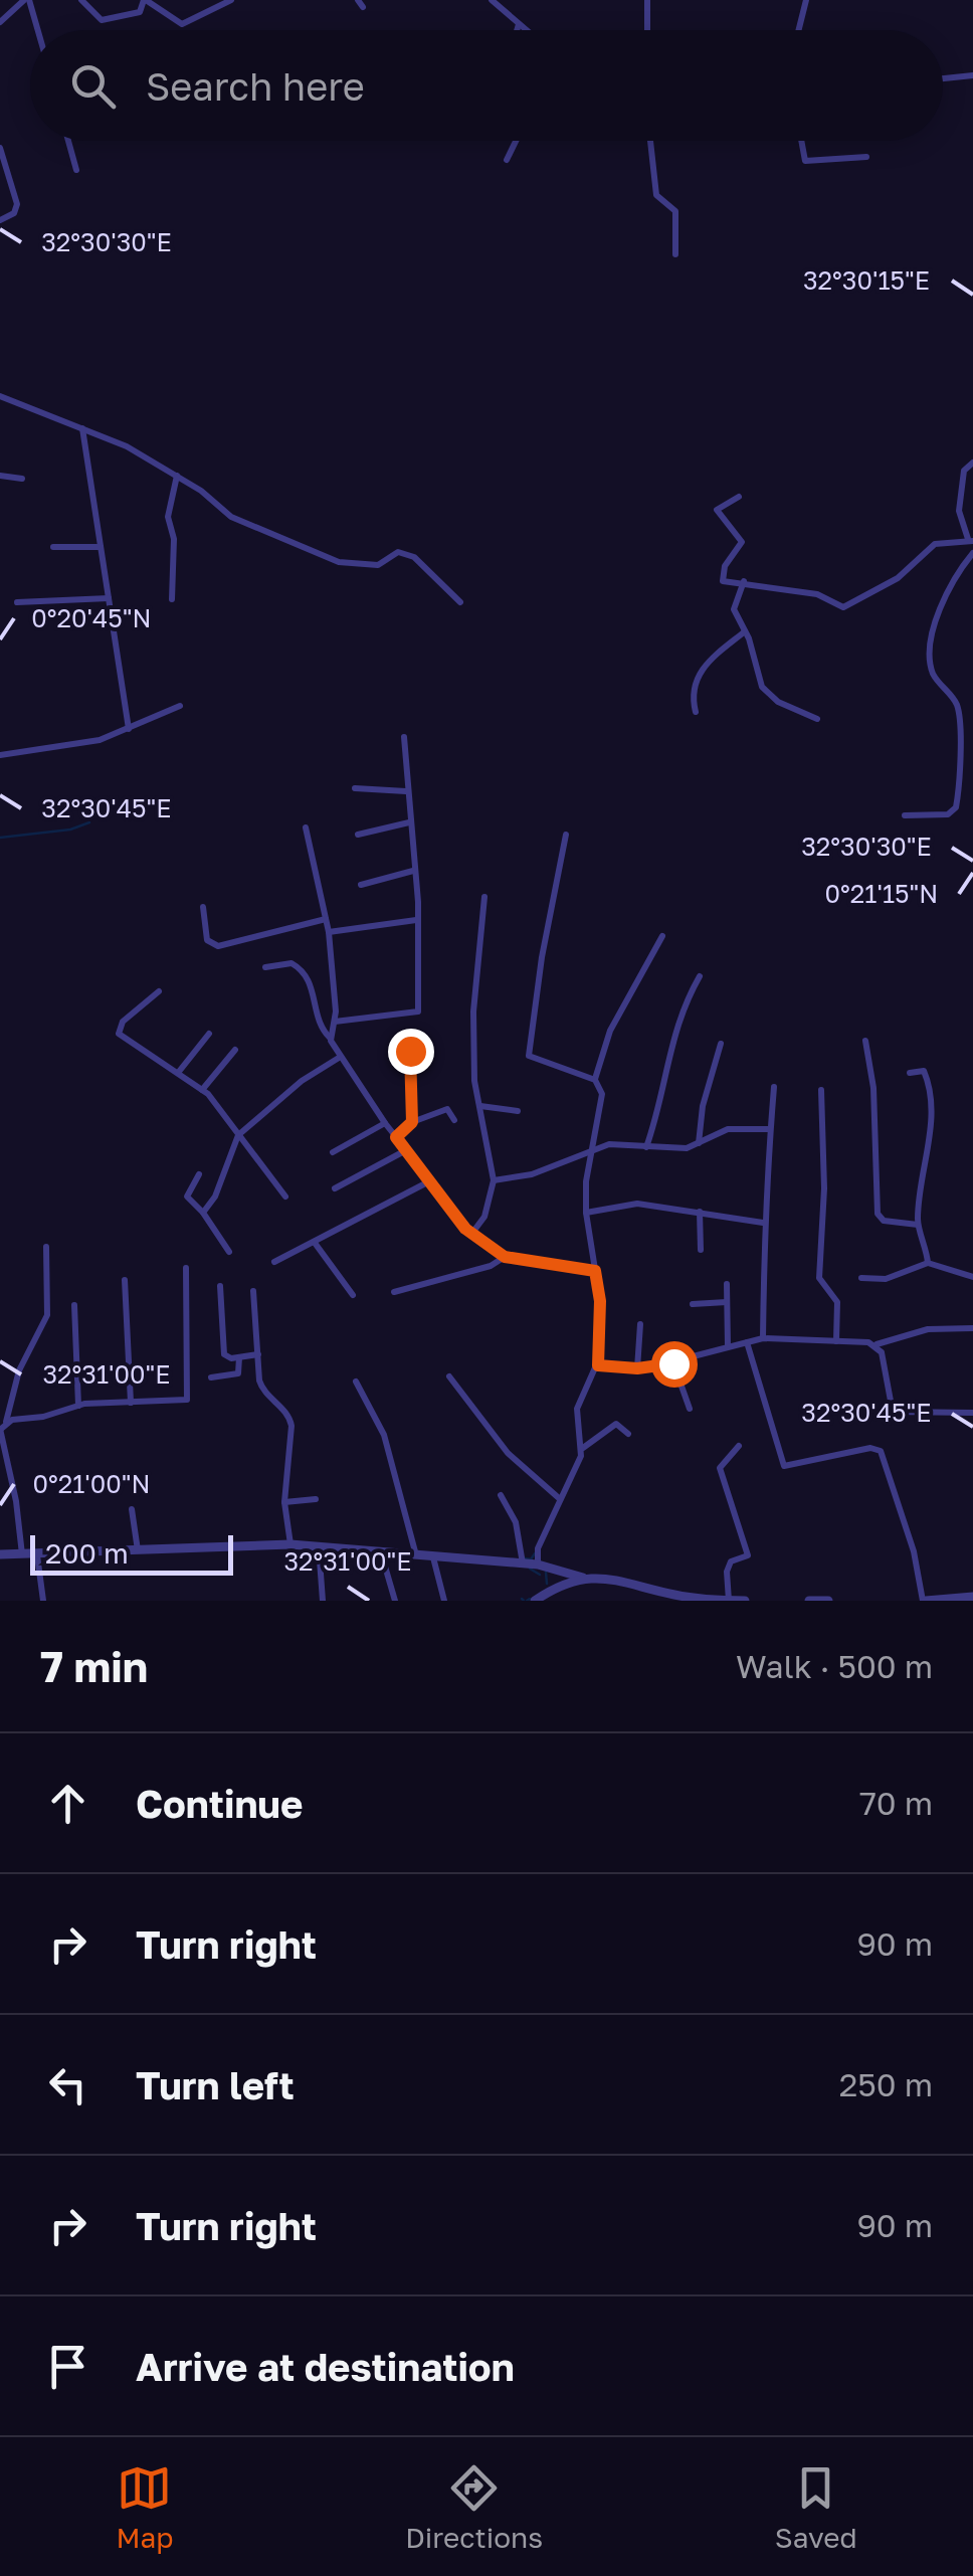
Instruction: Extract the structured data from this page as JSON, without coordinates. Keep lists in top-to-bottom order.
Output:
{
  "scale_bar": "200 m",
  "page": {
    "search": "Search here",
    "scale": "200 m",
    "heading": ["7 min", "Walk · 500 m"],
    "list": [
      ["Continue", "70 m"],
      ["Turn right", "90 m"],
      ["Turn left", "250 m"],
      ["Turn right", "90 m"],
      "Arrive at destination"
    ],
    "nav": ["Map", "Directions", "Saved"]
  },
  "coordinates": [
    "32°30'30\"E",
    "32°30'15\"E",
    "0°20'45\"N",
    "32°30'45\"E",
    "0°21'15\"N",
    "32°31'00\"E",
    "0°21'00\"N"
  ]
}
